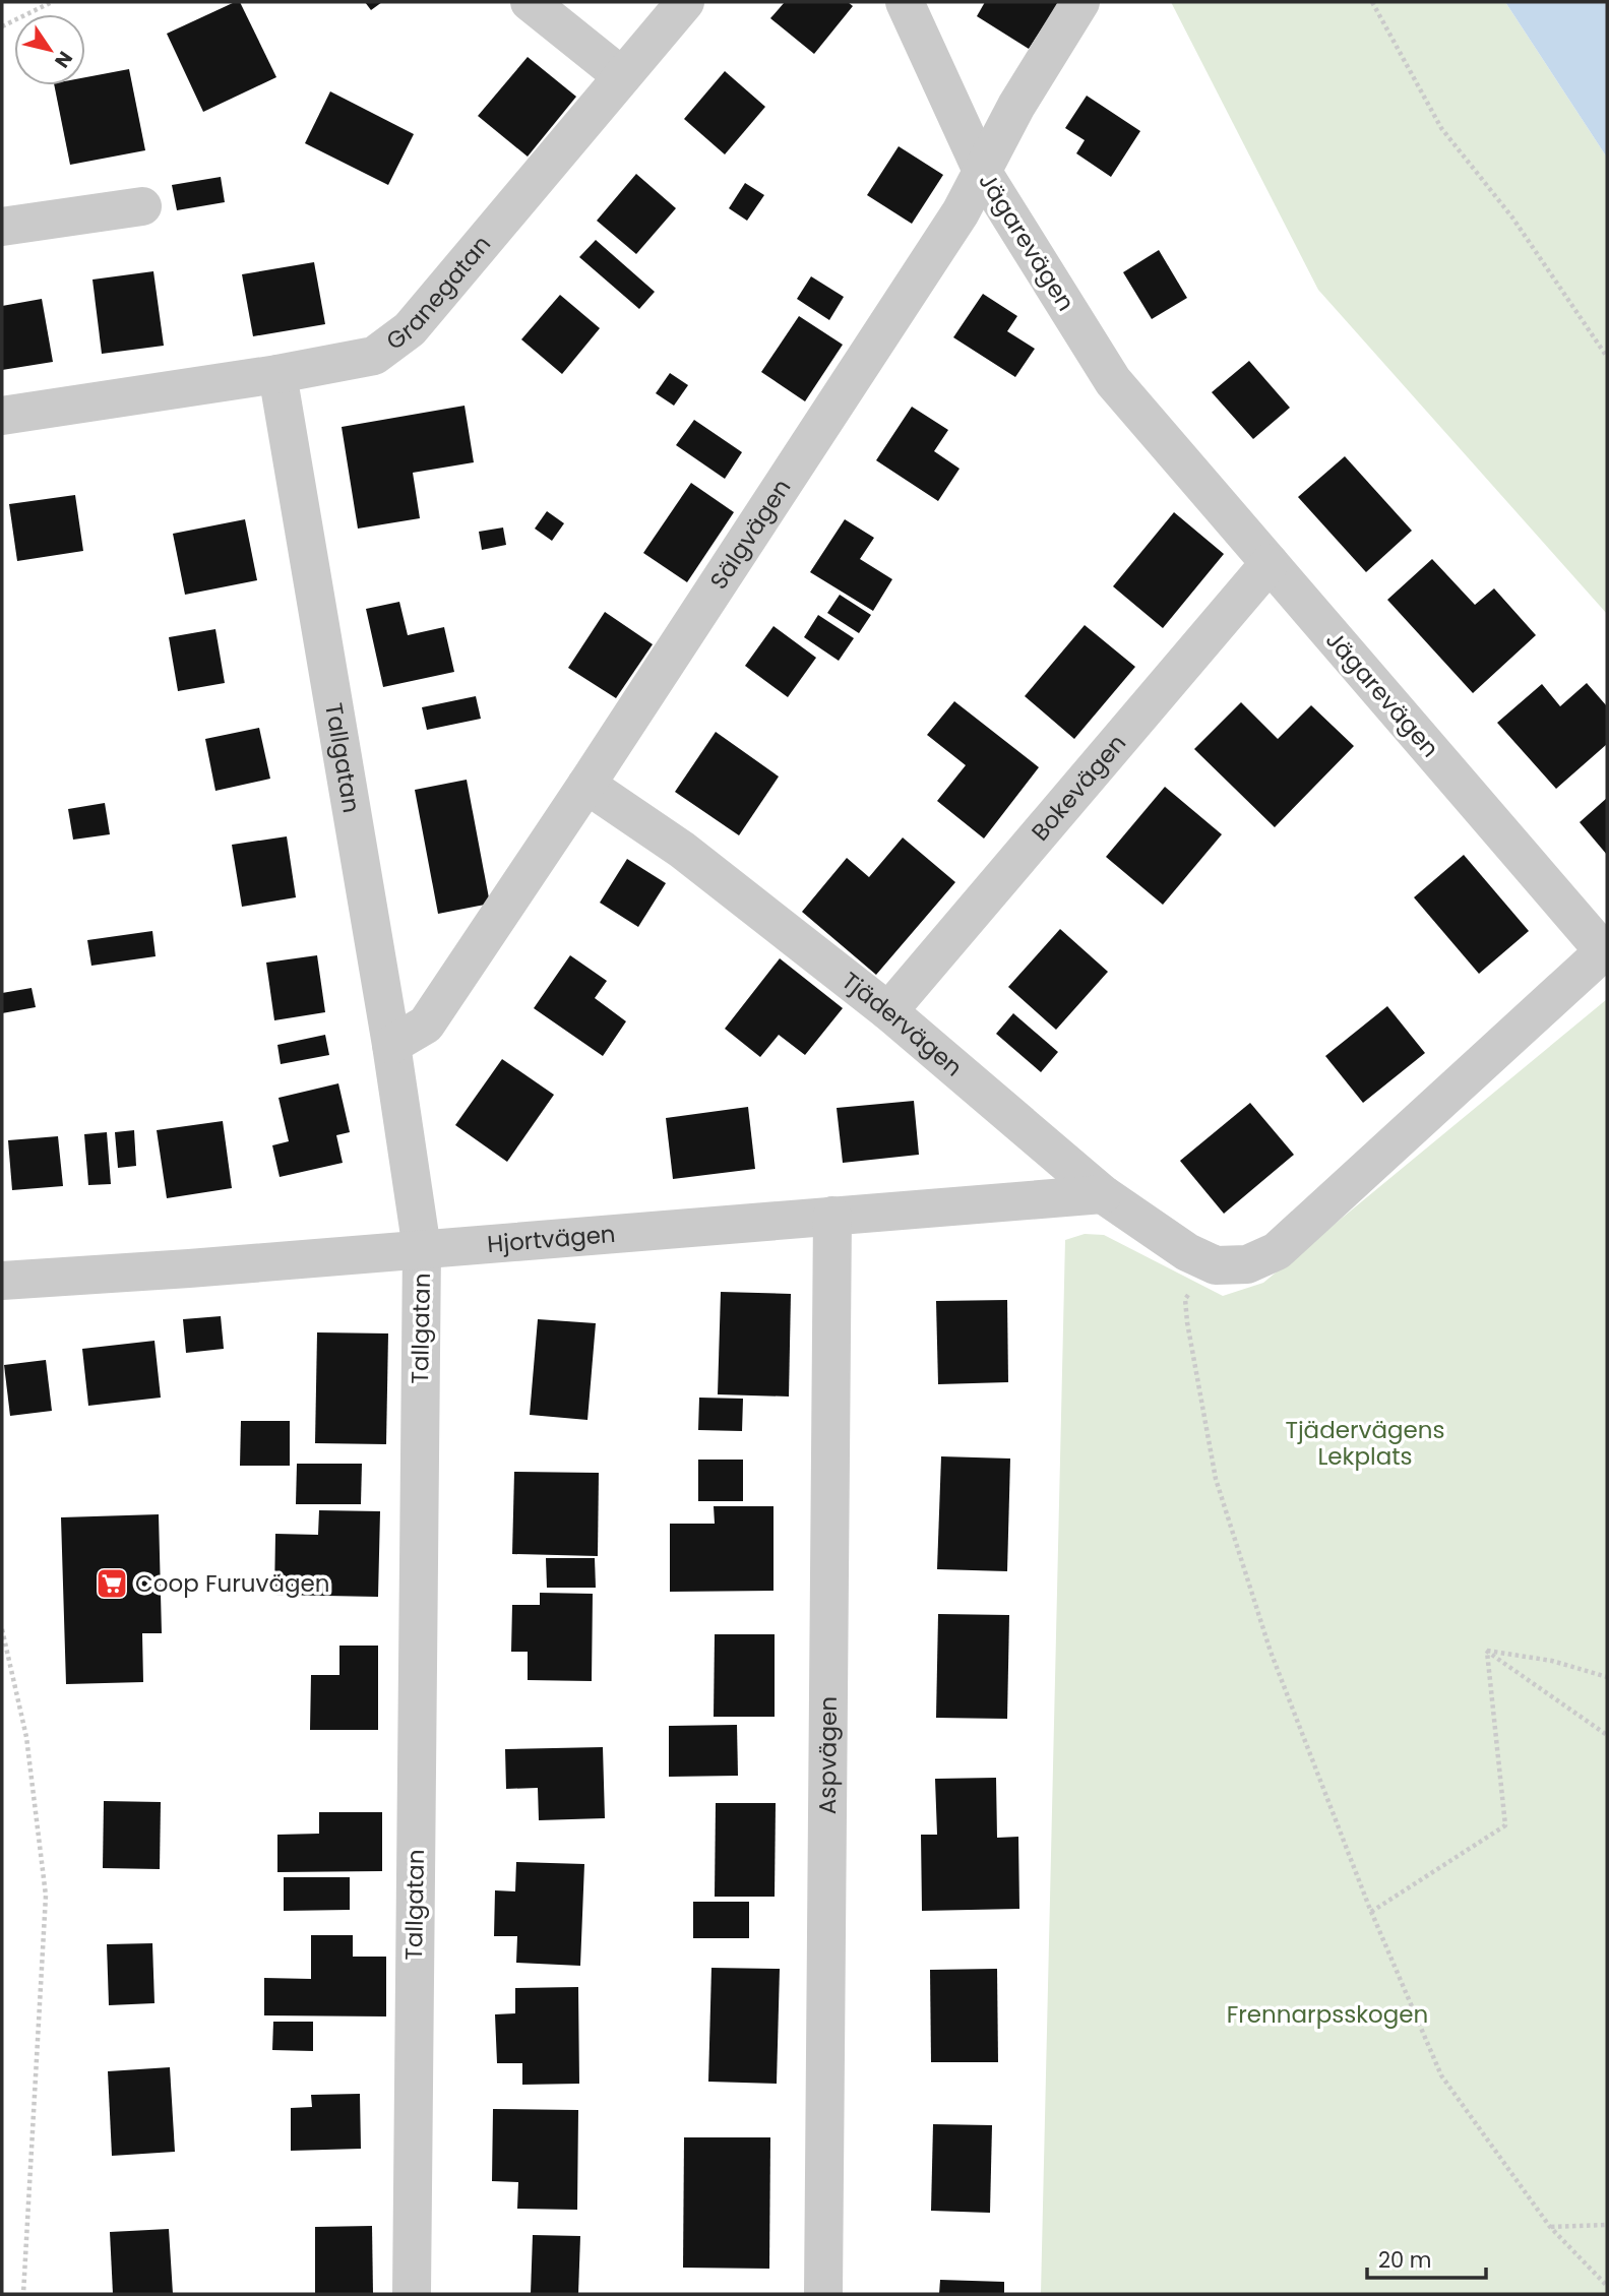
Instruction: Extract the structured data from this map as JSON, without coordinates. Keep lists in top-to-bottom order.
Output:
{
  "streets": {
    "street": [
      "Jägarevägen",
      "Granegatan",
      "Sälgvägen",
      "Tallgatan",
      "Bokevägen",
      "Tjädervägen",
      "Hjortvägen",
      "Aspvägen"
    ]
  },
  "crossings": [
    ["Jägarevägen", "Sälgvägen"],
    ["Jägarevägen", "Bokevägen"],
    ["Jägarevägen", "Tjädervägen"],
    ["Granegatan", "Tallgatan"],
    ["Sälgvägen", "Tallgatan"],
    ["Sälgvägen", "Tjädervägen"],
    ["Tallgatan", "Hjortvägen"],
    ["Bokevägen", "Tjädervägen"],
    ["Tjädervägen", "Hjortvägen"],
    ["Hjortvägen", "Aspvägen"]
  ],
  "parks": ["Tjädervägens Lekplats", "Frennarpsskogen"],
  "places": {
    "supermarket": ["Coop Furuvägen"]
  },
  "scale_bar": "20 m",
  "north": "bottom right"
}
